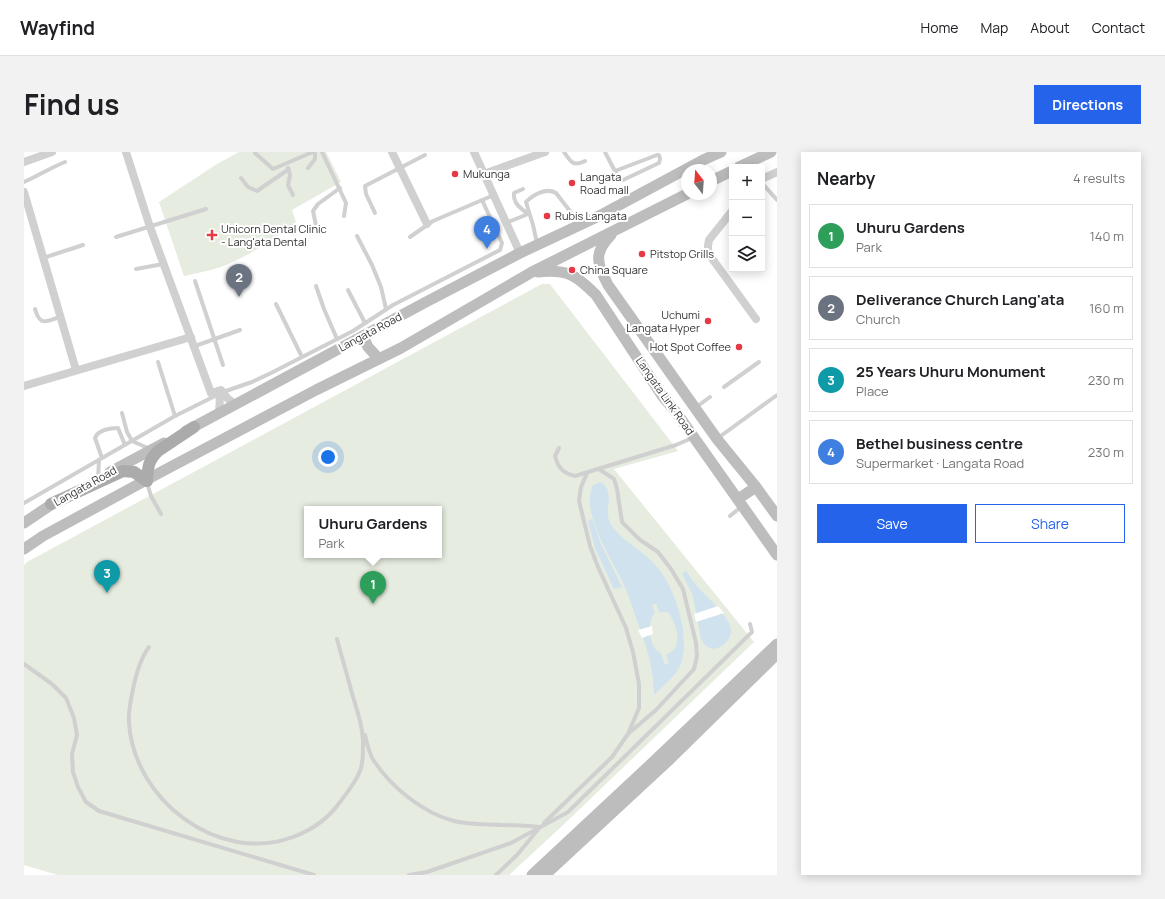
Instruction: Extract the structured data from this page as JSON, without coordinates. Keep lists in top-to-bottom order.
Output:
{
  "streets": {
    "main road": ["Langata Road", "Langata Link Road"]
  },
  "places": {
    "other": [
      "Mukunga",
      "Langata Road mall",
      "Rubis Langata",
      "Pitstop Grills",
      "China Square",
      "Uchumi Langata Hyper",
      "Hot Spot Coffee"
    ],
    "health": ["Unicorn Dental Clinic - Lang'ata Dental"]
  },
  "north": "top",
  "page": {
    "header": "Wayfind",
    "nav": [
      "Home",
      "Map",
      "About",
      "Contact"
    ],
    "title": "Find us",
    "buttons": [
      "Directions",
      ["Save", "Share"]
    ],
    "heading": ["Nearby", "4 results"],
    "map_buttons": ["+", "−"],
    "list": [
      {
        "mark": "1",
        "name": "Uhuru Gardens",
        "note": "Park",
        "value": "140 m"
      },
      {
        "mark": "2",
        "name": "Deliverance Church Lang'ata",
        "note": "Church",
        "value": "160 m"
      },
      {
        "mark": "3",
        "name": "25 Years Uhuru Monument",
        "note": "Place",
        "value": "230 m"
      },
      {
        "mark": "4",
        "name": "Bethel business centre",
        "note": "Supermarket · Langata Road",
        "value": "230 m"
      }
    ],
    "pins": [
      "4",
      "2",
      "3",
      "1"
    ],
    "popup": ["Uhuru Gardens", "Park"]
  }
}
